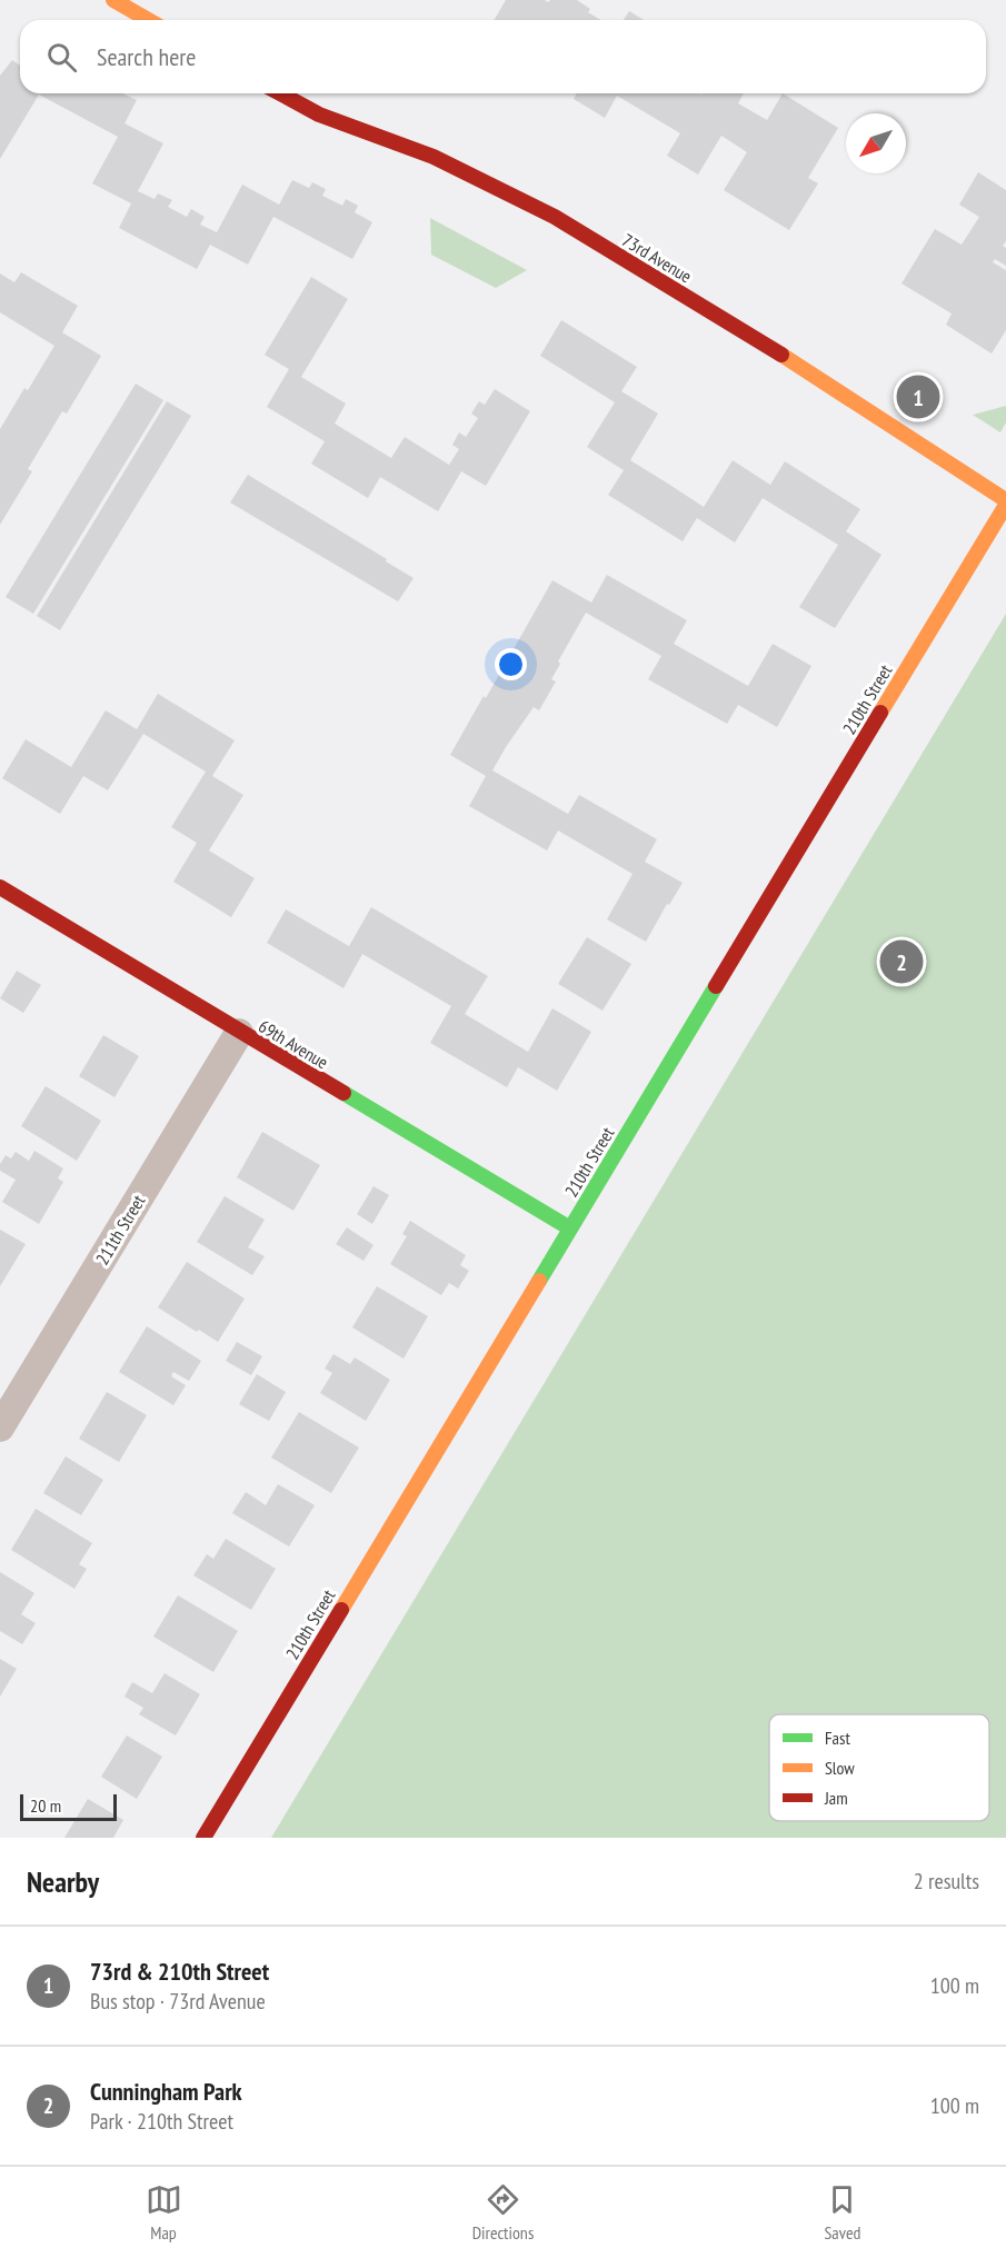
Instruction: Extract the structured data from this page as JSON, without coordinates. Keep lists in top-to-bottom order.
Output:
{
  "streets": {
    "street": [
      "73rd Avenue",
      "210th Street",
      "69th Avenue",
      "211th Street"
    ]
  },
  "crossings": [
    ["73rd Avenue", "210th Street"],
    ["210th Street", "69th Avenue"],
    ["69th Avenue", "211th Street"]
  ],
  "legend": ["Fast", "Slow", "Jam"],
  "scale_bar": "20 m",
  "north": "bottom left",
  "page": {
    "search": "Search here",
    "pins": ["1", "2"],
    "scale": "20 m",
    "heading": ["Nearby", "2 results"],
    "list": [
      {
        "mark": "1",
        "name": "73rd & 210th Street",
        "note": "Bus stop · 73rd Avenue",
        "value": "100 m"
      },
      {
        "mark": "2",
        "name": "Cunningham Park",
        "note": "Park · 210th Street",
        "value": "100 m"
      }
    ],
    "nav": ["Map", "Directions", "Saved"]
  }
}
